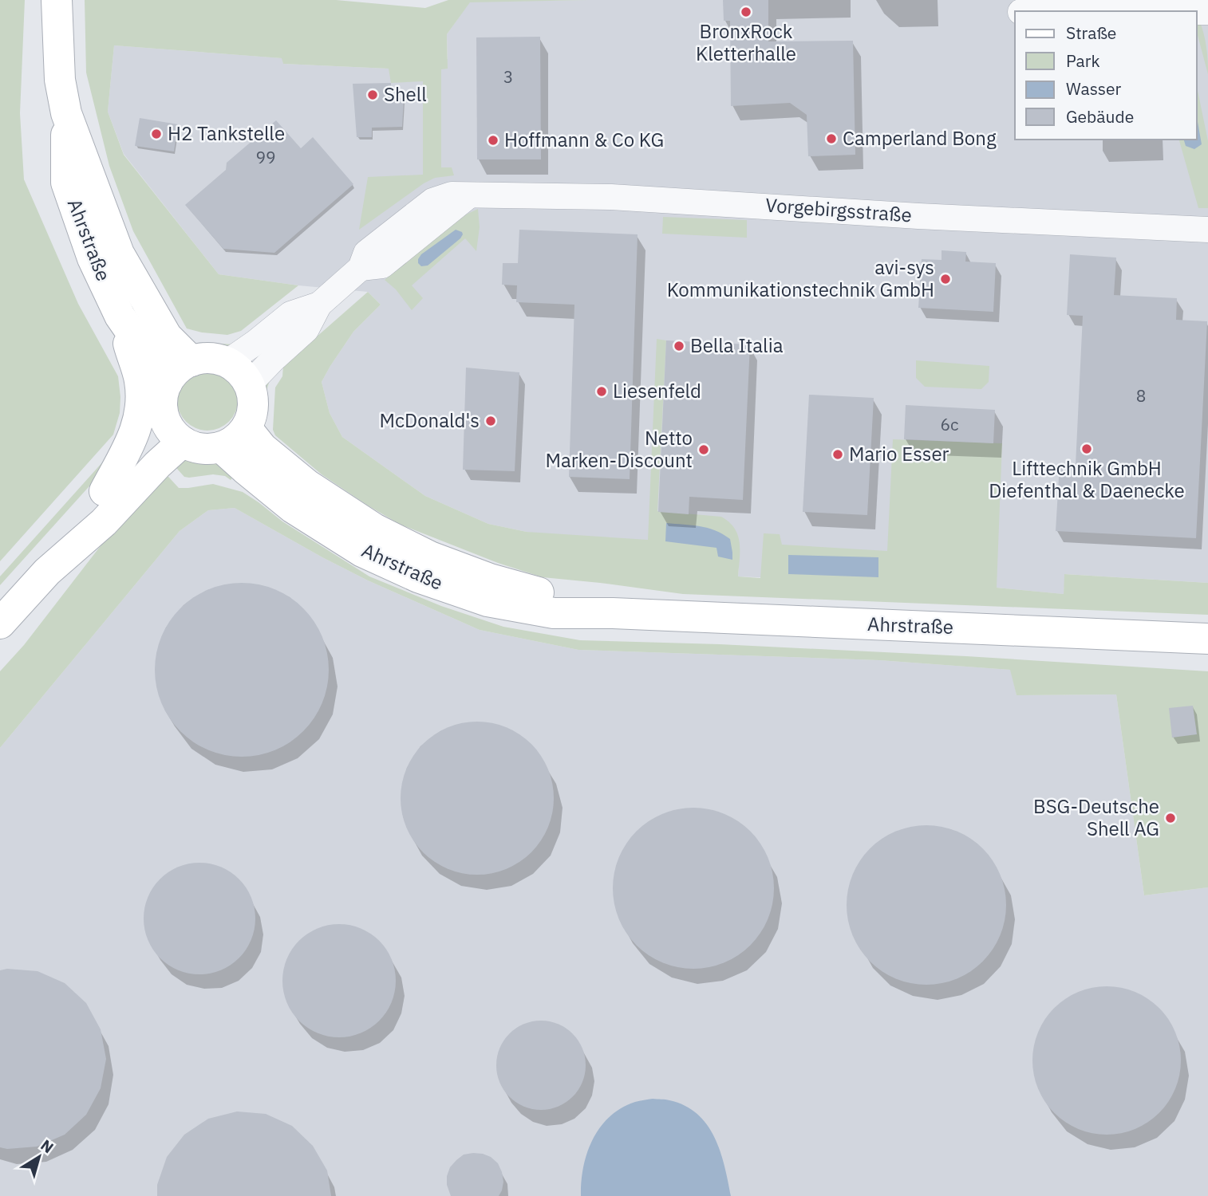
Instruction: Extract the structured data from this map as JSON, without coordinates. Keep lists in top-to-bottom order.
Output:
{
  "streets": {
    "main road": ["Ahrstraße"],
    "street": ["Vorgebirgsstraße"]
  },
  "crossings": [
    ["Vorgebirgsstraße", "Ahrstraße"]
  ],
  "places": [
    "BronxRock Kletterhalle",
    "Shell",
    "H2 Tankstelle",
    "Camperland Bong",
    "Hoffmann & Co KG",
    "avi-sys Kommunikationstechnik GmbH",
    "Bella Italia",
    "Liesenfeld",
    "McDonald's",
    "Lifttechnik GmbH Diefenthal & Daenecke",
    "Netto Marken-Discount",
    "Mario Esser",
    "BSG-Deutsche Shell AG"
  ],
  "house_numbers": [
    "3",
    "99",
    "8",
    "6c"
  ],
  "legend": [
    "Straße",
    "Park",
    "Wasser",
    "Gebäude"
  ],
  "north": "top right"
}
